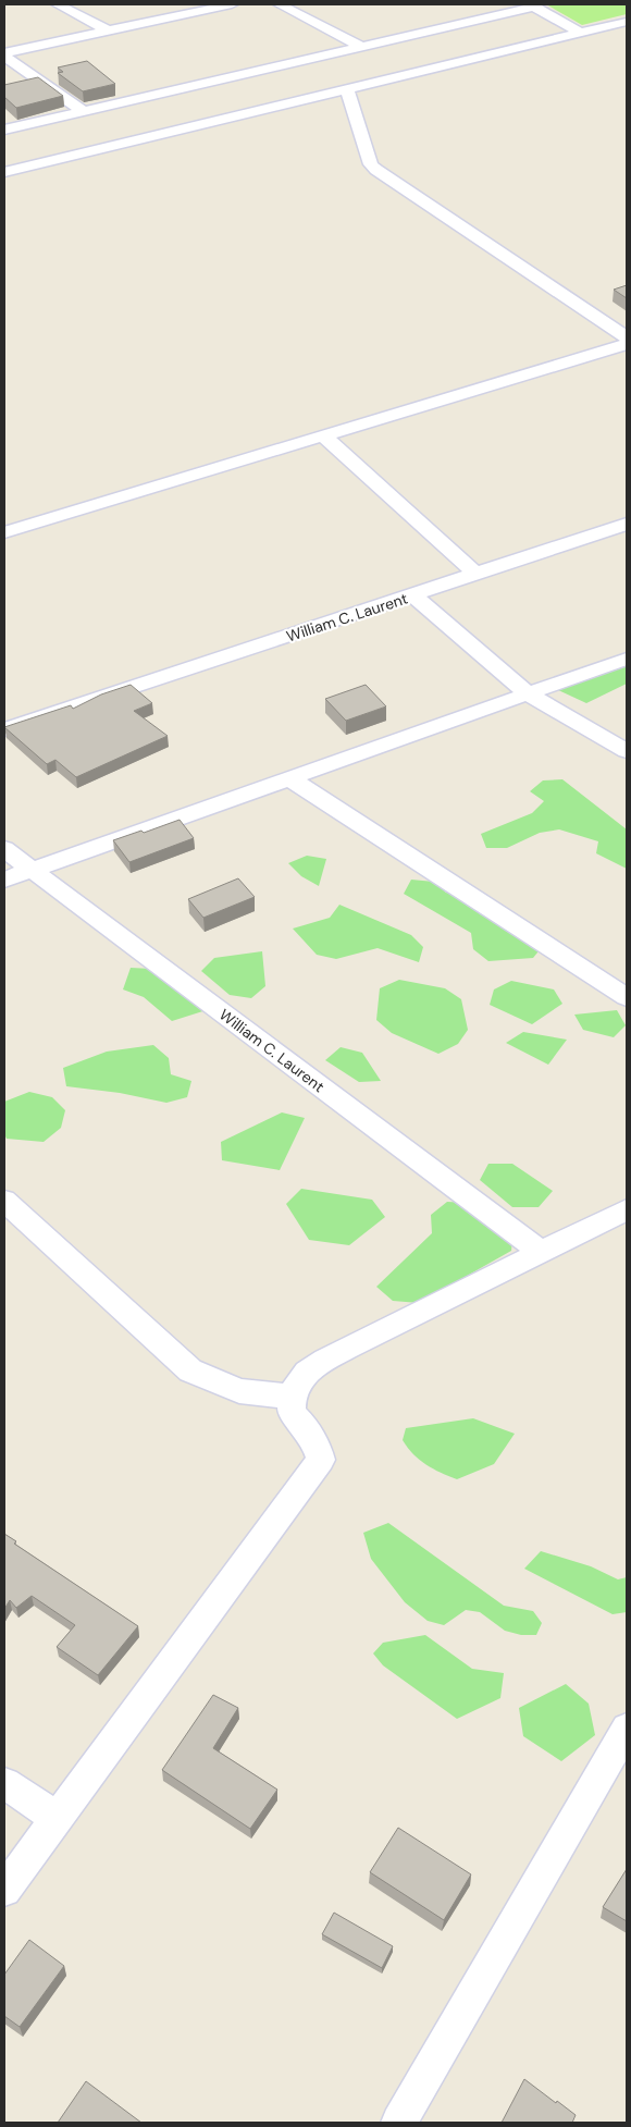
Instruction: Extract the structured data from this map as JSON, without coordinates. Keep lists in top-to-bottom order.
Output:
{
  "streets": {
    "street": ["William C. Laurent"]
  }
}
